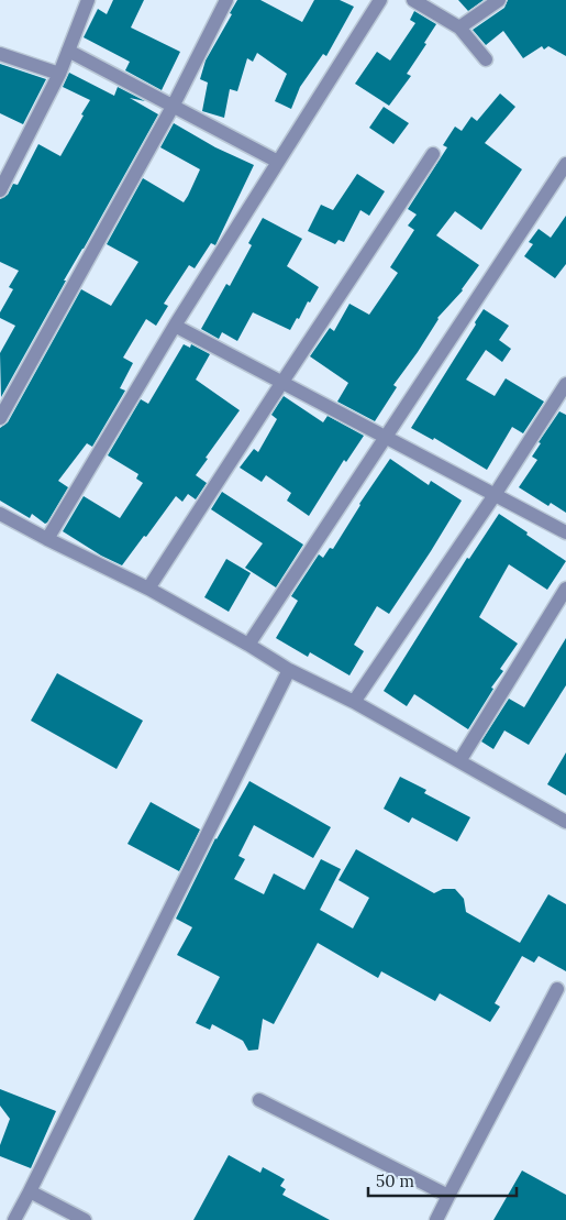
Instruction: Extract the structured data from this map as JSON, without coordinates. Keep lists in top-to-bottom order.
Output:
{
  "scale_bar": "50 m"
}
